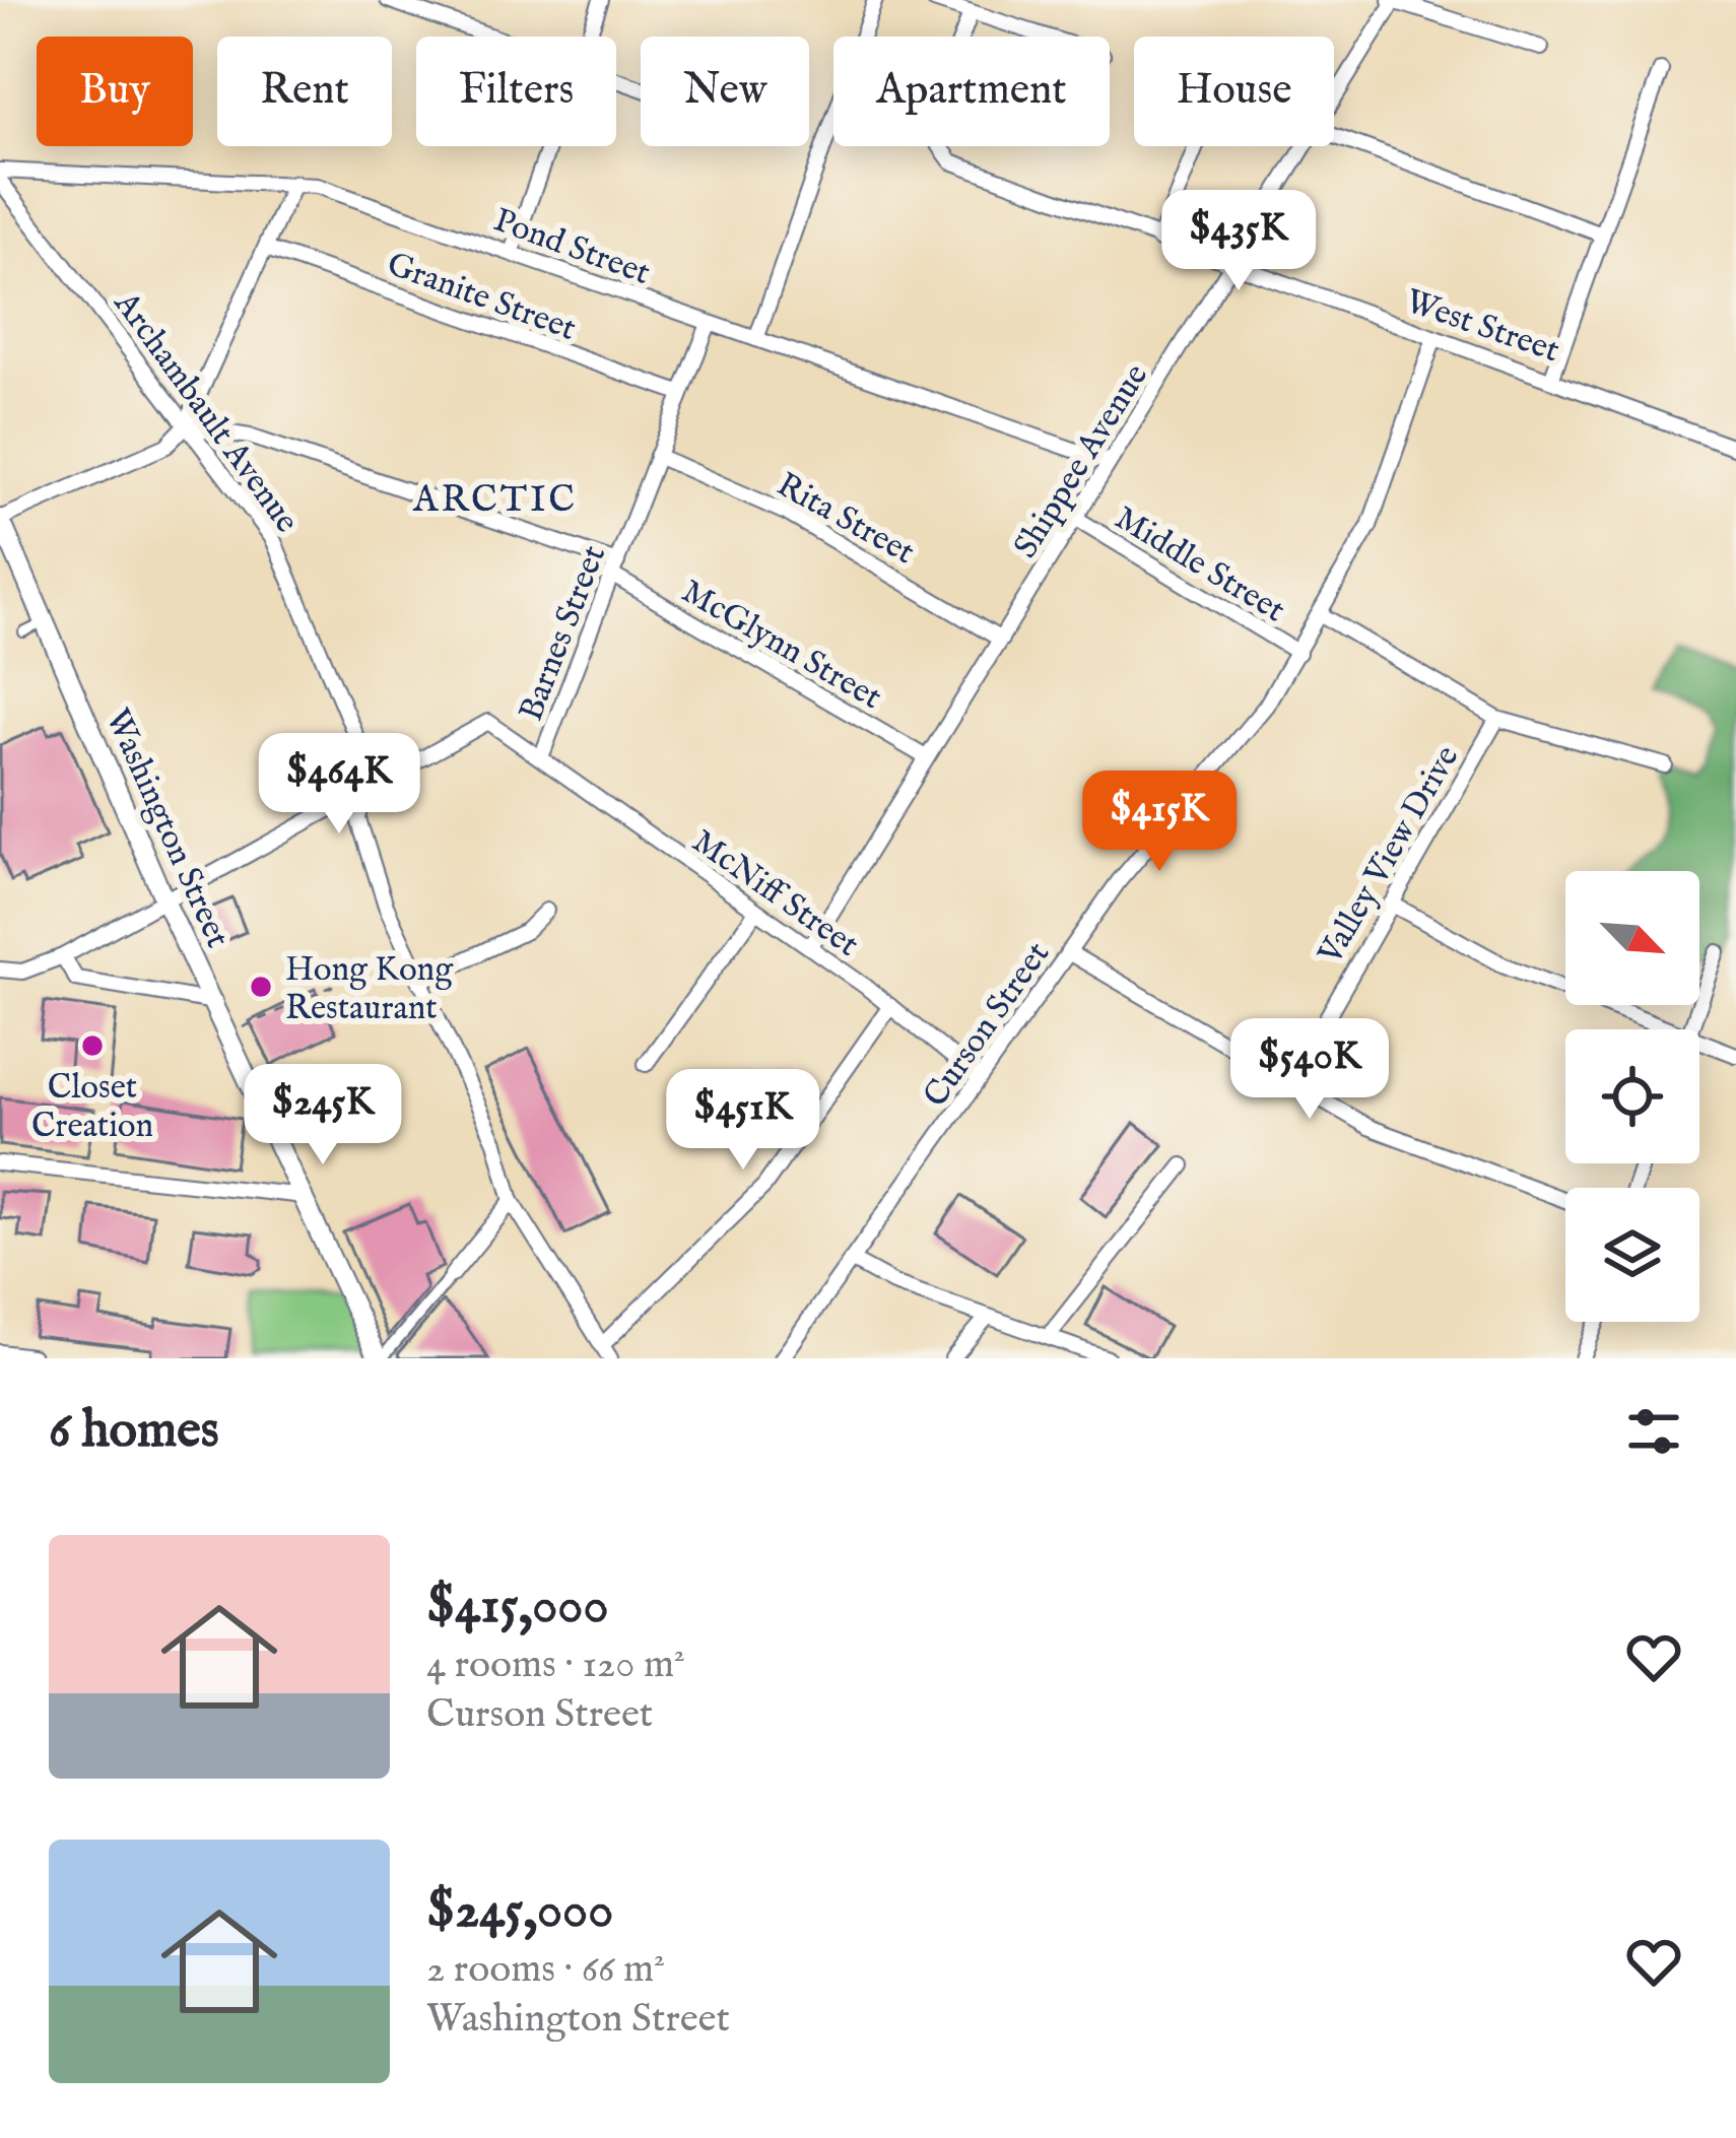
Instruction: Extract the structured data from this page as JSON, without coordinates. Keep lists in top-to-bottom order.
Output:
{
  "streets": {
    "main road": ["Washington Street"],
    "street": [
      "Pond Street",
      "Granite Street",
      "West Street",
      "Archambault Avenue",
      "Shippee Avenue",
      "Rita Street",
      "Middle Street",
      "Barnes Street",
      "McGlynn Street",
      "Valley View Drive",
      "McNiff Street",
      "Curson Street"
    ]
  },
  "crossings": [
    ["Pond Street", "Shippee Avenue"],
    ["Pond Street", "Barnes Street"],
    ["Granite Street", "Barnes Street"],
    ["West Street", "Shippee Avenue"],
    ["West Street", "Curson Street"],
    ["Archambault Avenue", "McGlynn Street"],
    ["Archambault Avenue", "McNiff Street"],
    ["Shippee Avenue", "Rita Street"],
    ["Shippee Avenue", "Middle Street"],
    ["Shippee Avenue", "McGlynn Street"],
    ["Shippee Avenue", "McNiff Street"],
    ["Rita Street", "Barnes Street"],
    ["Middle Street", "Curson Street"],
    ["Barnes Street", "McGlynn Street"],
    ["Barnes Street", "McNiff Street"],
    ["McNiff Street", "Curson Street"]
  ],
  "districts": ["ARCTIC"],
  "places": ["Hong Kong Restaurant", "Closet Creation"],
  "north": "bottom right",
  "page": {
    "chip": [
      "Buy",
      "Rent",
      "Filters",
      "New",
      "Apartment",
      "House"
    ],
    "price": [
      "$435K",
      "$464K",
      "$415K",
      "$540K",
      "$245K",
      "$451K"
    ],
    "heading": "6 homes",
    "list": [
      {
        "name": "$415,000",
        "note": "4 rooms · 120 m² · Curson Street"
      },
      {
        "name": "$245,000",
        "note": "2 rooms · 66 m² · Washington Street"
      }
    ]
  }
}
